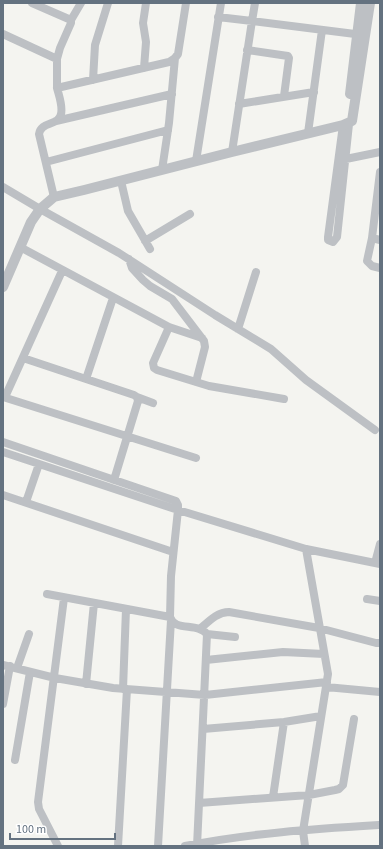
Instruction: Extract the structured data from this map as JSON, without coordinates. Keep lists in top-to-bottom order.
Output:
{
  "scale_bar": "100 m"
}
